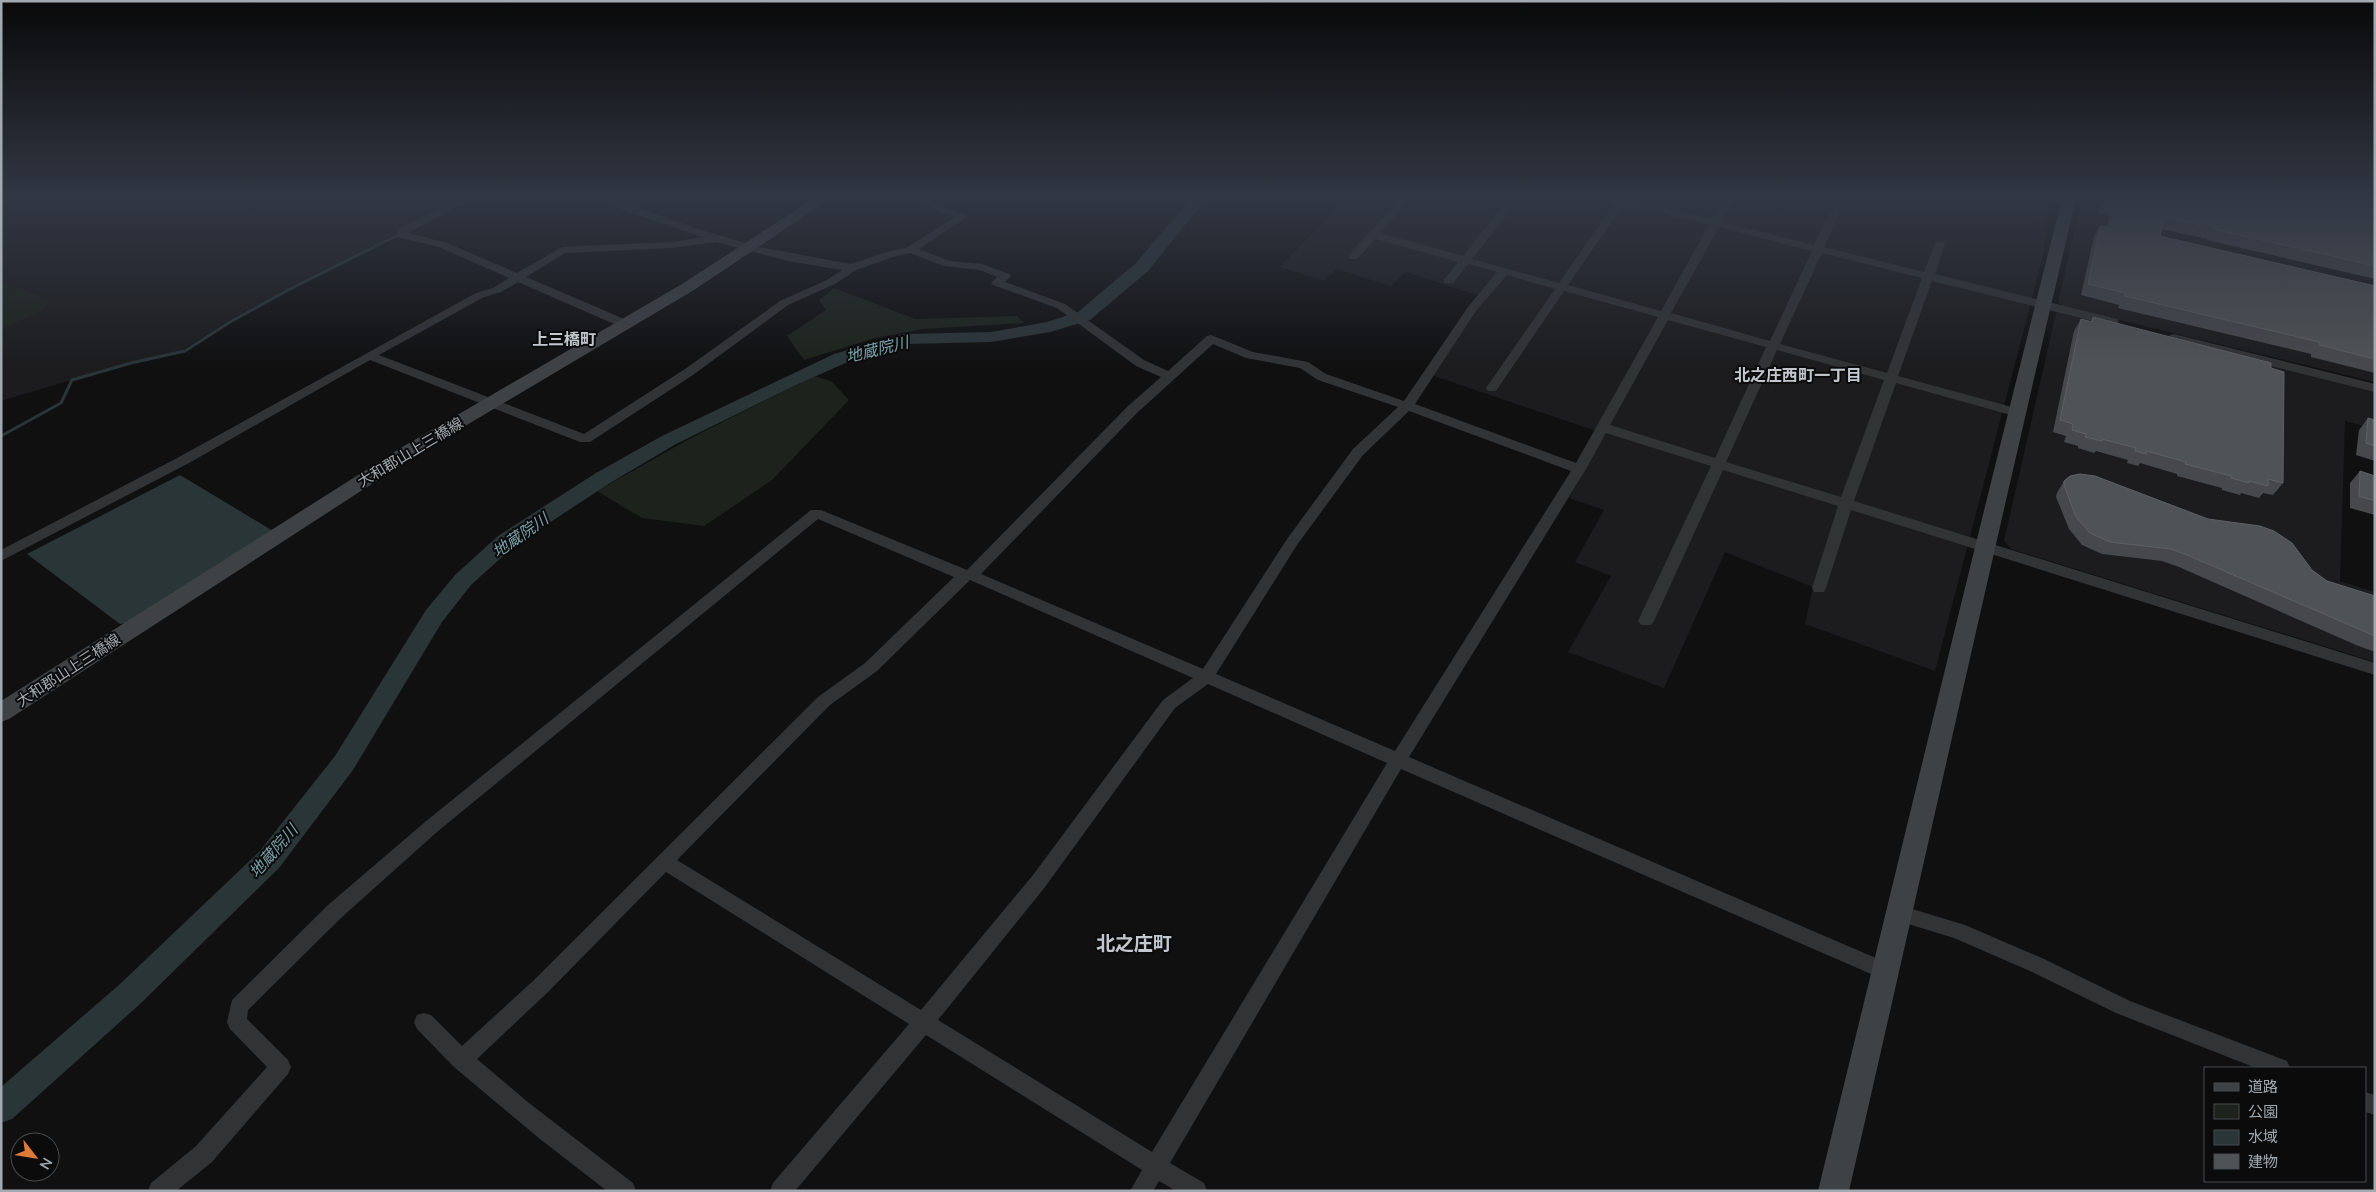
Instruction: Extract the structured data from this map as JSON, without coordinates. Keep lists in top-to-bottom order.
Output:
{
  "streets": {
    "street": ["大和郡山上三橋線"]
  },
  "districts": ["上三橋町", "北之庄西町一丁目", "北之庄町"],
  "water": ["地蔵院川"],
  "legend": [
    "道路",
    "公園",
    "水域",
    "建物"
  ],
  "north": "bottom right"
}
